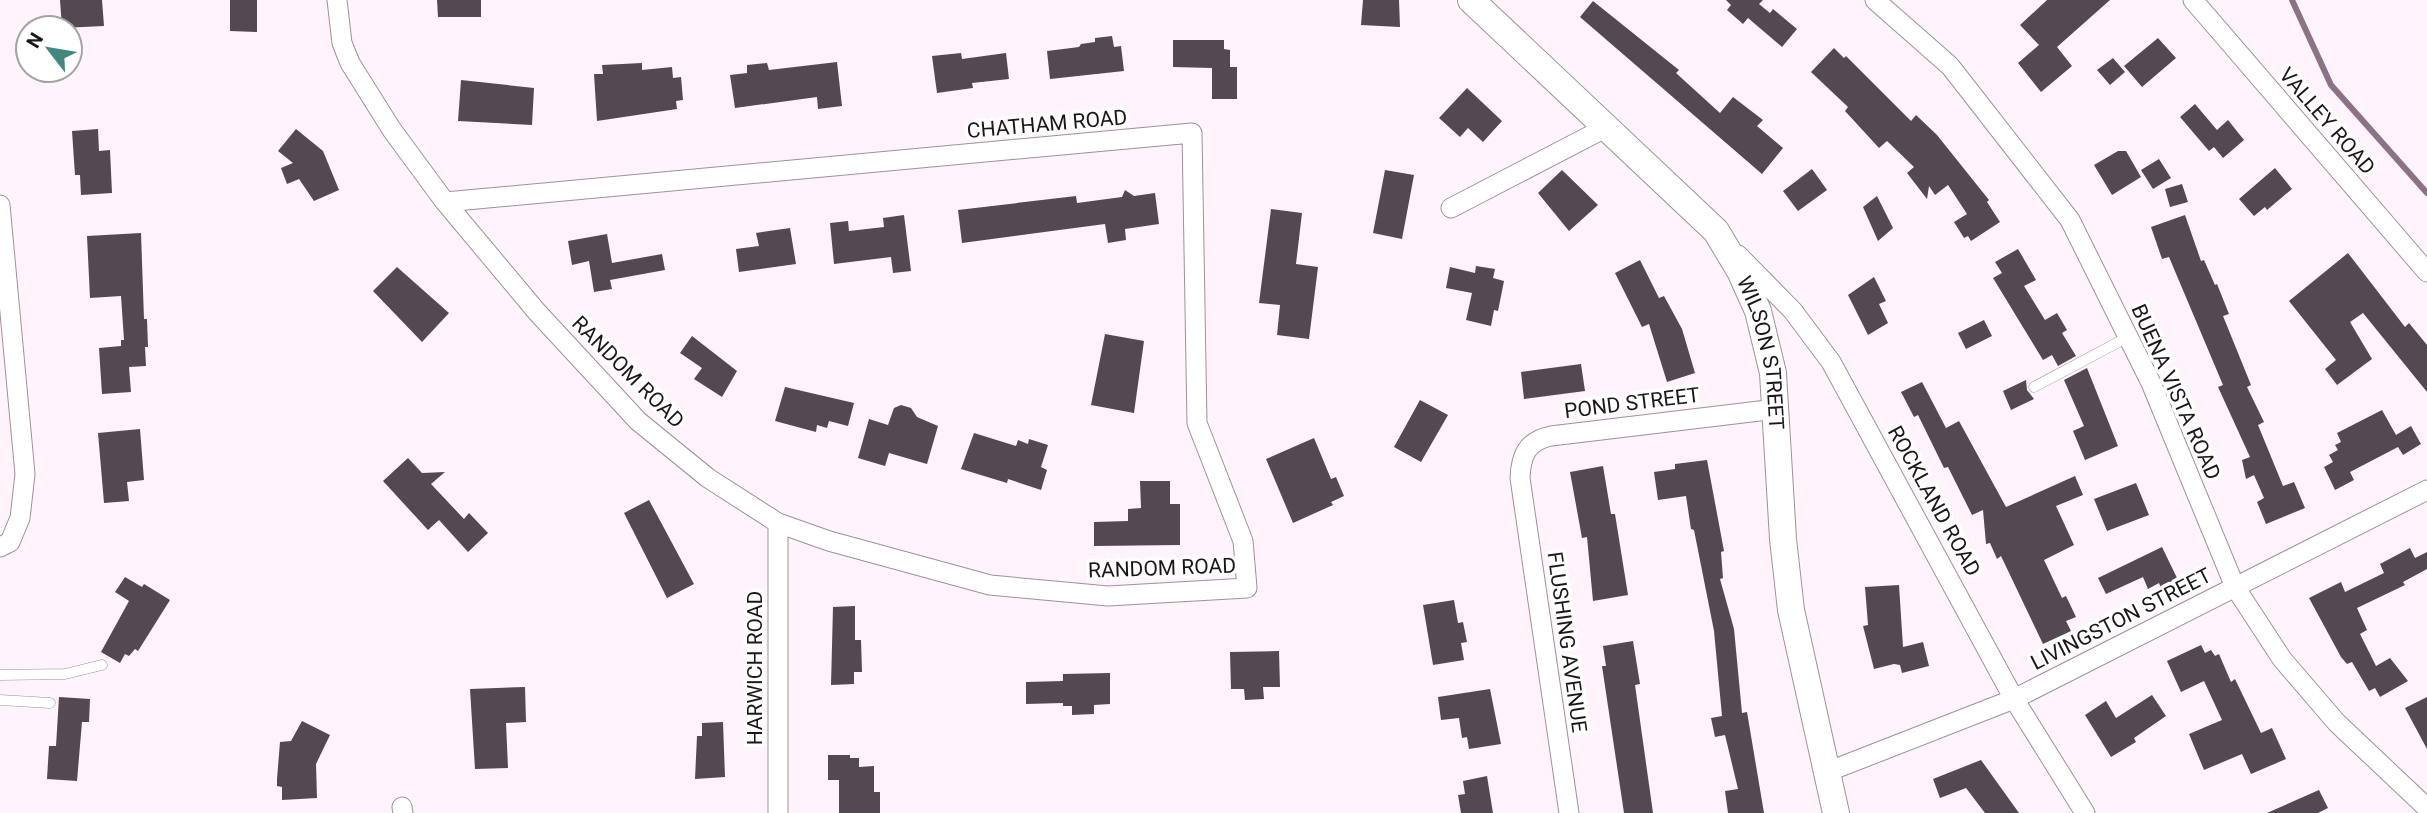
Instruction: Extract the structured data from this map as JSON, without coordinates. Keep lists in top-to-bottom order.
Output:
{
  "streets": {
    "main road": ["WILSON STREET"],
    "street": [
      "VALLEY ROAD",
      "CHATHAM ROAD",
      "RANDOM ROAD",
      "BUENA VISTA ROAD",
      "POND STREET",
      "ROCKLAND ROAD",
      "LIVINGSTON STREET",
      "FLUSHING AVENUE",
      "HARWICH ROAD"
    ]
  },
  "crossings": [
    ["CHATHAM ROAD", "RANDOM ROAD"],
    ["WILSON STREET", "POND STREET"],
    ["WILSON STREET", "ROCKLAND ROAD"],
    ["WILSON STREET", "LIVINGSTON STREET"],
    ["RANDOM ROAD", "HARWICH ROAD"],
    ["BUENA VISTA ROAD", "LIVINGSTON STREET"],
    ["POND STREET", "FLUSHING AVENUE"],
    ["ROCKLAND ROAD", "LIVINGSTON STREET"]
  ],
  "north": "top left"
}
